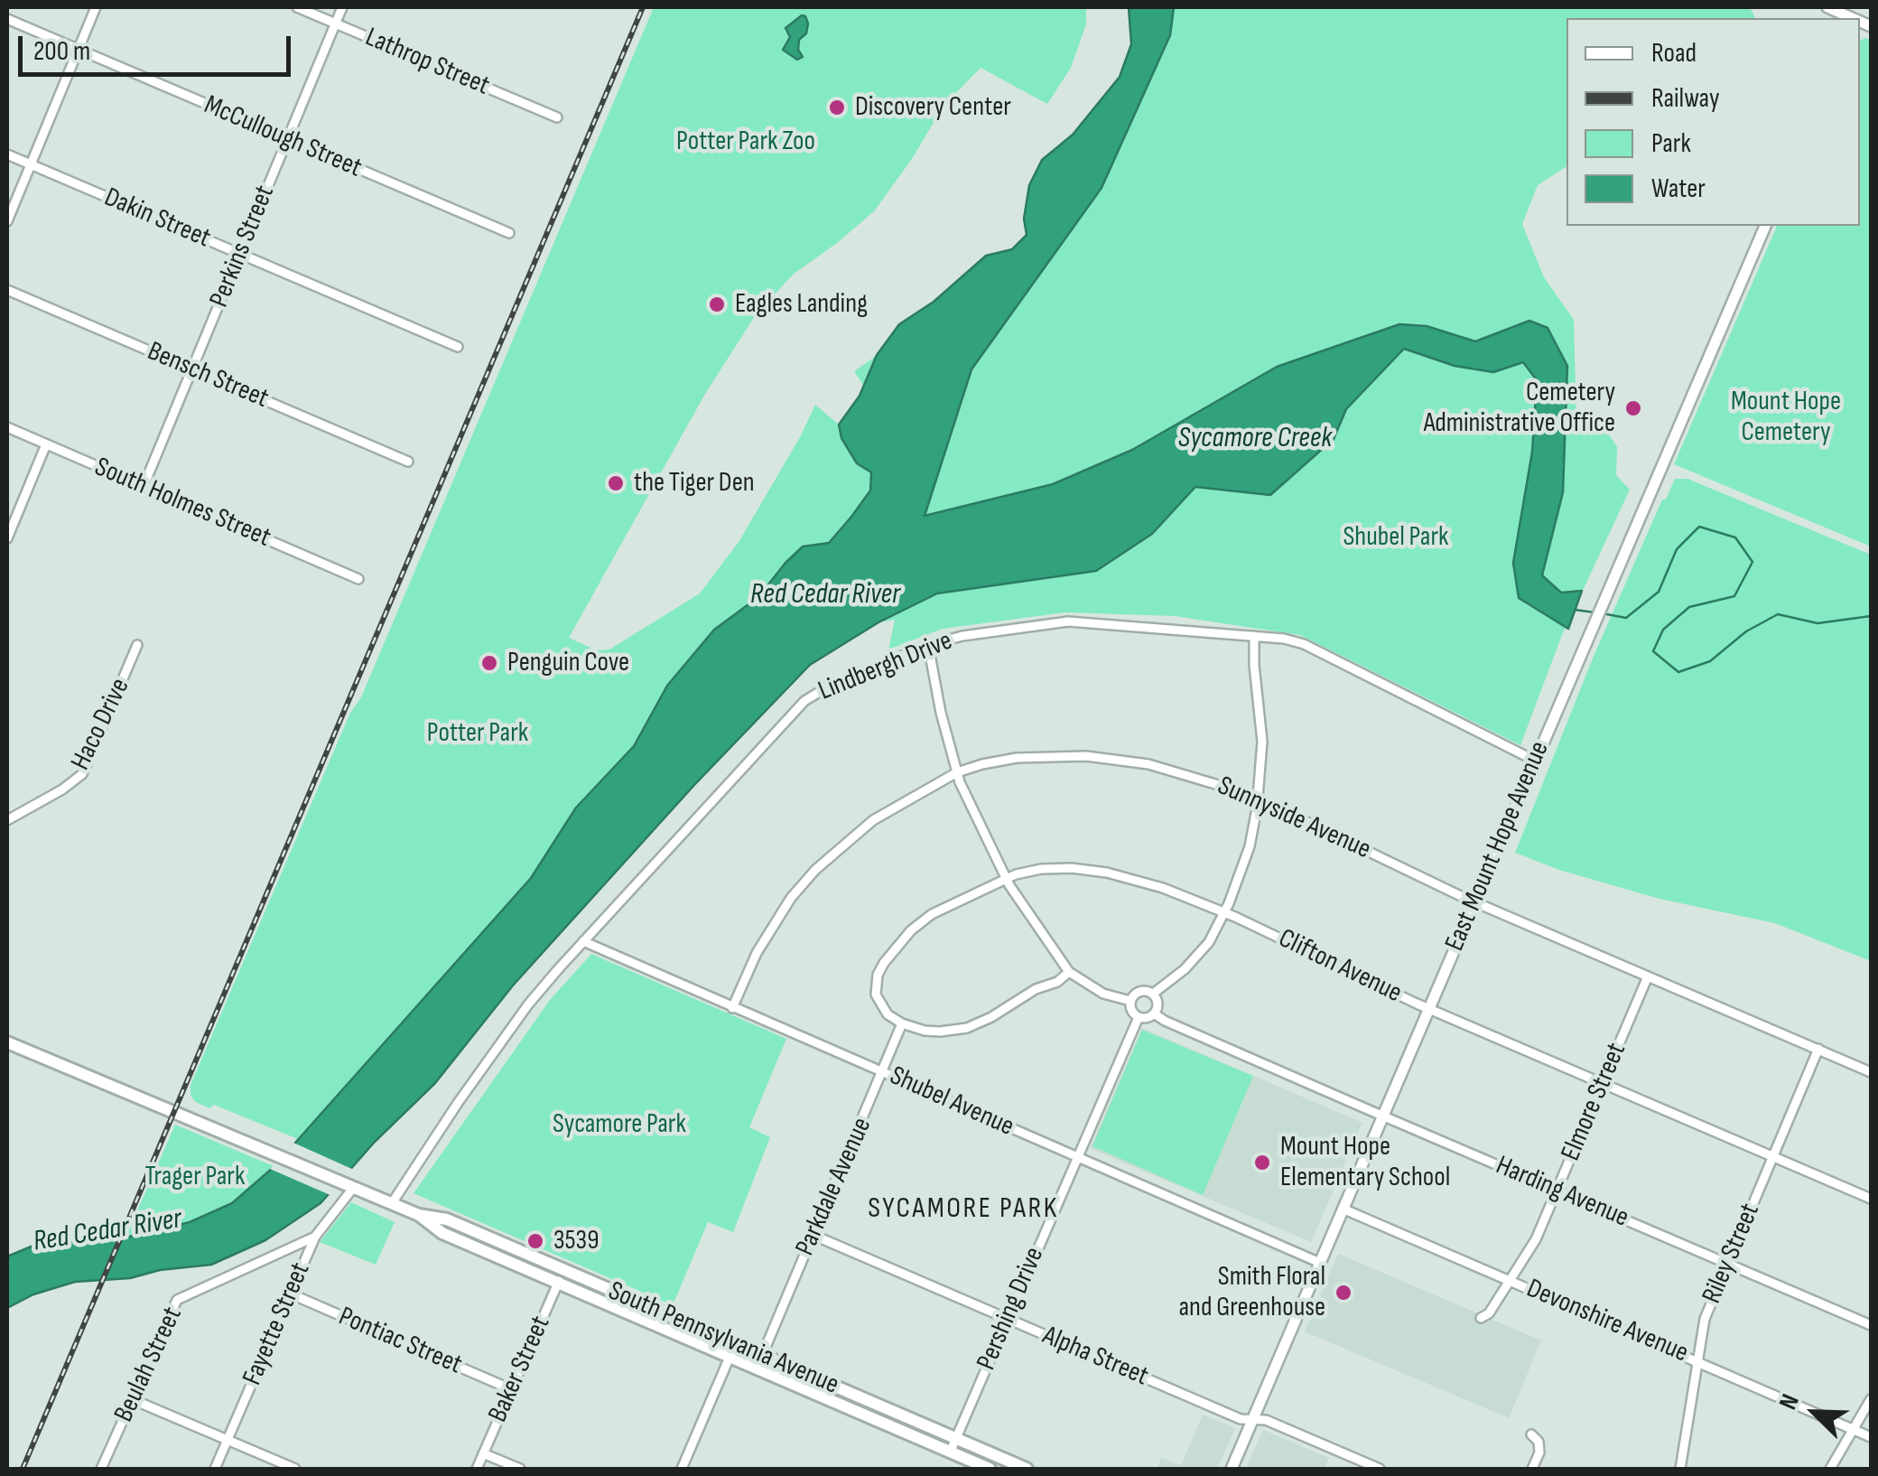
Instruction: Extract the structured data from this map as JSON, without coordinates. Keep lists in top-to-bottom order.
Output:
{
  "streets": {
    "main road": ["South Pennsylvania Avenue"],
    "street": [
      "Lathrop Street",
      "McCullough Street",
      "Dakin Street",
      "Perkins Street",
      "Bensch Street",
      "South Holmes Street",
      "Lindbergh Drive",
      "Haco Drive",
      "Sunnyside Avenue",
      "East Mount Hope Avenue",
      "Clifton Avenue",
      "Shubel Avenue",
      "Elmore Street",
      "Parkdale Avenue",
      "Harding Avenue",
      "Riley Street",
      "Pershing Drive",
      "Devonshire Avenue",
      "Fayette Street",
      "Pontiac Street",
      "Alpha Street",
      "Beulah Street",
      "Baker Street"
    ]
  },
  "crossings": [
    ["Lathrop Street", "Perkins Street"],
    ["McCullough Street", "Perkins Street"],
    ["Dakin Street", "Perkins Street"],
    ["Perkins Street", "Bensch Street"],
    ["Perkins Street", "South Holmes Street"],
    ["Lindbergh Drive", "East Mount Hope Avenue"],
    ["Lindbergh Drive", "Shubel Avenue"],
    ["Lindbergh Drive", "South Pennsylvania Avenue"],
    ["Sunnyside Avenue", "East Mount Hope Avenue"],
    ["Sunnyside Avenue", "Shubel Avenue"],
    ["Sunnyside Avenue", "Elmore Street"],
    ["Sunnyside Avenue", "Riley Street"],
    ["East Mount Hope Avenue", "Clifton Avenue"],
    ["East Mount Hope Avenue", "Shubel Avenue"],
    ["East Mount Hope Avenue", "Harding Avenue"],
    ["East Mount Hope Avenue", "Devonshire Avenue"],
    ["East Mount Hope Avenue", "Alpha Street"],
    ["Clifton Avenue", "Elmore Street"],
    ["Clifton Avenue", "Parkdale Avenue"],
    ["Clifton Avenue", "Riley Street"],
    ["Shubel Avenue", "Parkdale Avenue"],
    ["Shubel Avenue", "Pershing Drive"],
    ["Elmore Street", "Harding Avenue"],
    ["Elmore Street", "Devonshire Avenue"],
    ["Parkdale Avenue", "South Pennsylvania Avenue"],
    ["Parkdale Avenue", "Alpha Street"],
    ["Harding Avenue", "Riley Street"],
    ["Harding Avenue", "Pershing Drive"],
    ["Riley Street", "Devonshire Avenue"],
    ["Pershing Drive", "South Pennsylvania Avenue"],
    ["Pershing Drive", "Alpha Street"],
    ["Fayette Street", "South Pennsylvania Avenue"],
    ["Fayette Street", "Pontiac Street"],
    ["Fayette Street", "Beulah Street"],
    ["South Pennsylvania Avenue", "Baker Street"],
    ["Pontiac Street", "Baker Street"]
  ],
  "districts": ["SYCAMORE PARK"],
  "water": ["Sycamore Creek", "Red Cedar River"],
  "parks": [
    "Potter Park Zoo",
    "Mount Hope Cemetery",
    "Shubel Park",
    "Potter Park",
    "Sycamore Park",
    "Trager Park"
  ],
  "places": [
    "Discovery Center",
    "Eagles Landing",
    "Cemetery Administrative Office",
    "the Tiger Den",
    "Penguin Cove",
    "Mount Hope Elementary School",
    "3539",
    "Smith Floral and Greenhouse"
  ],
  "legend": [
    "Road",
    "Railway",
    "Park",
    "Water"
  ],
  "scale_bar": "200 m",
  "north": "top left"
}
